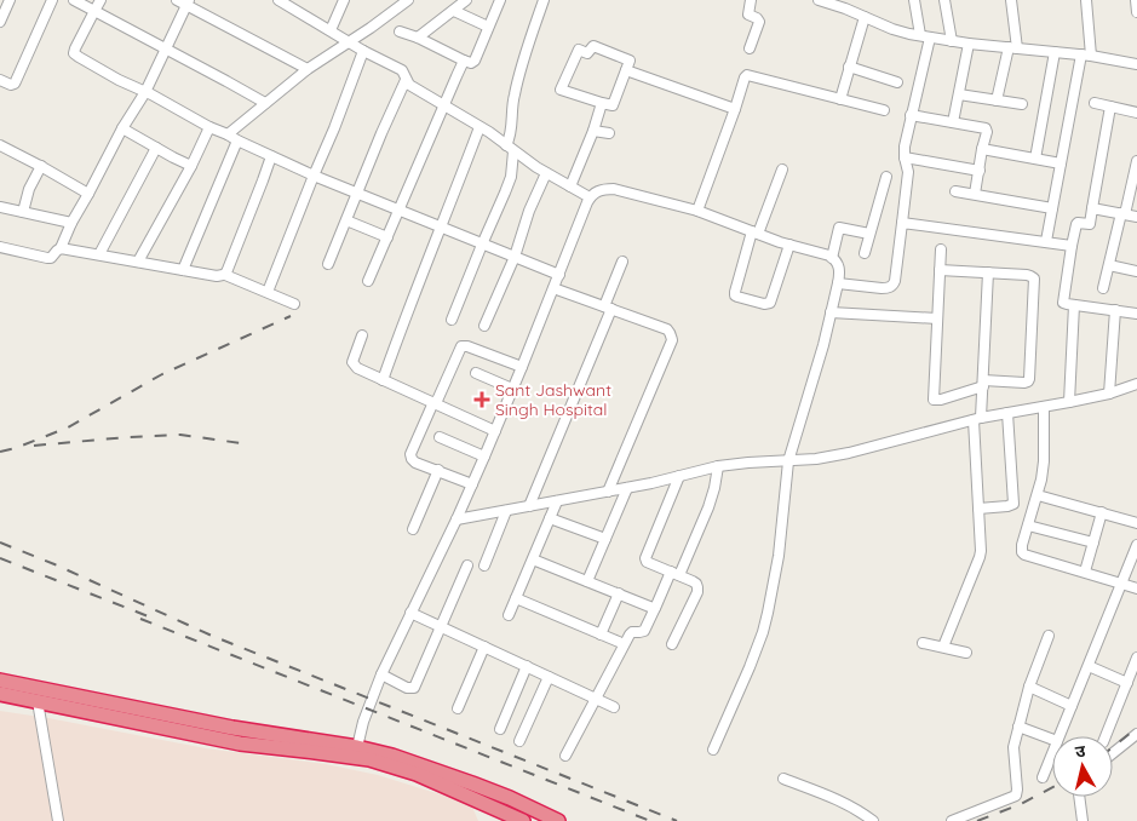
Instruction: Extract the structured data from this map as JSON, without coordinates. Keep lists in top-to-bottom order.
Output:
{
  "places": {
    "health": ["Sant Jashwant Singh Hospital"]
  },
  "north": "top"
}
